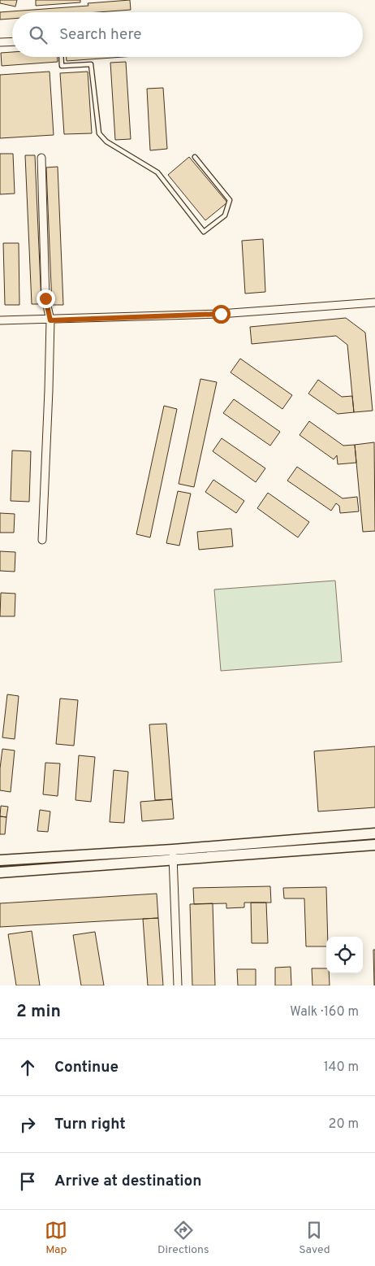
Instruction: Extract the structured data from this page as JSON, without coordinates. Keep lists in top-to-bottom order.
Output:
{
  "page": {
    "search": "Search here",
    "heading": ["2 min", "Walk · 160 m"],
    "list": [
      ["Continue", "140 m"],
      ["Turn right", "20 m"],
      "Arrive at destination"
    ],
    "nav": ["Map", "Directions", "Saved"]
  }
}
